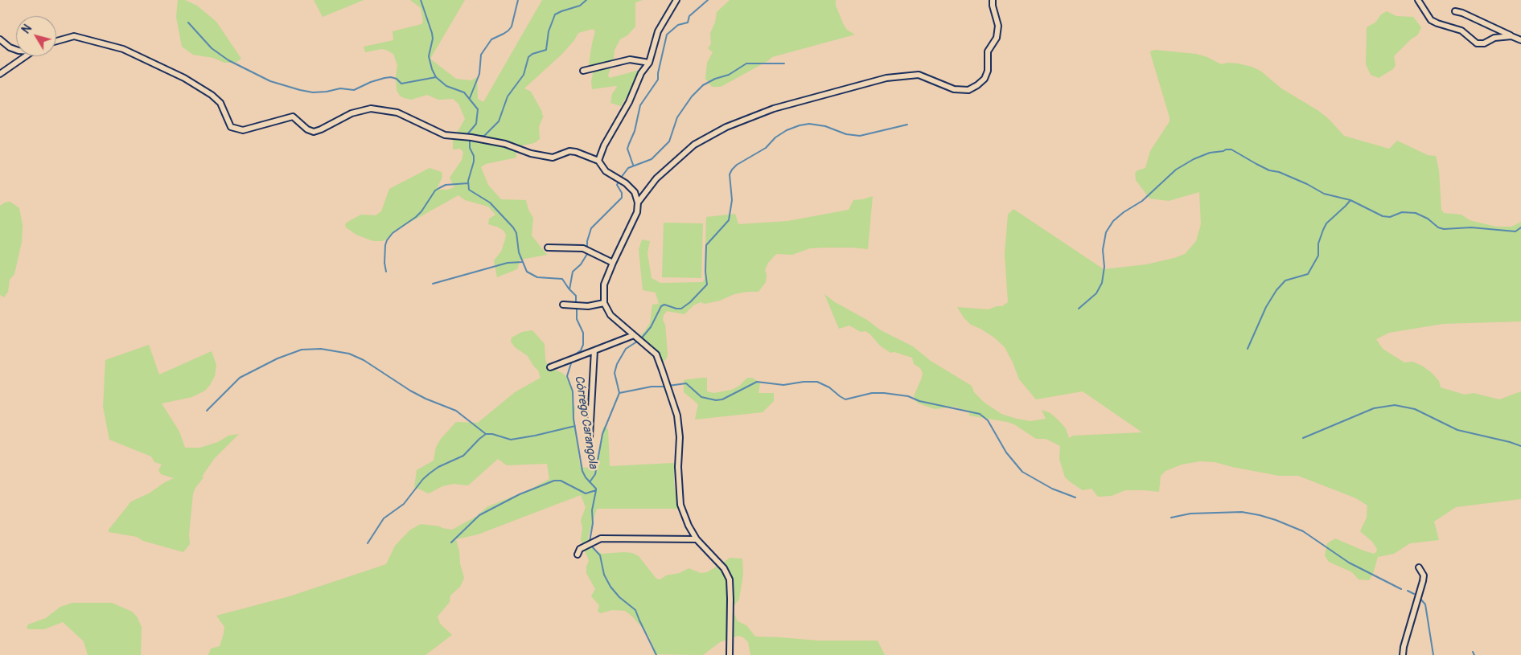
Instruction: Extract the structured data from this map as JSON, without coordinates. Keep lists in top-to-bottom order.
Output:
{
  "water": ["Córrego Carangola"],
  "north": "top left"
}
